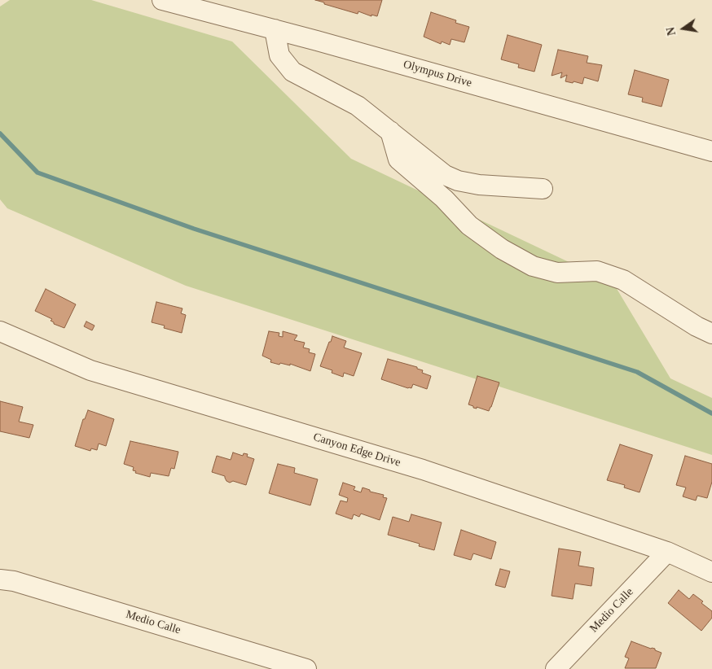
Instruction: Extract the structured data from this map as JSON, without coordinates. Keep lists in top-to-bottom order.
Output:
{
  "streets": {
    "street": ["Olympus Drive", "Canyon Edge Drive", "Medio Calle"]
  },
  "crossings": [
    ["Canyon Edge Drive", "Medio Calle"]
  ],
  "north": "left"
}
